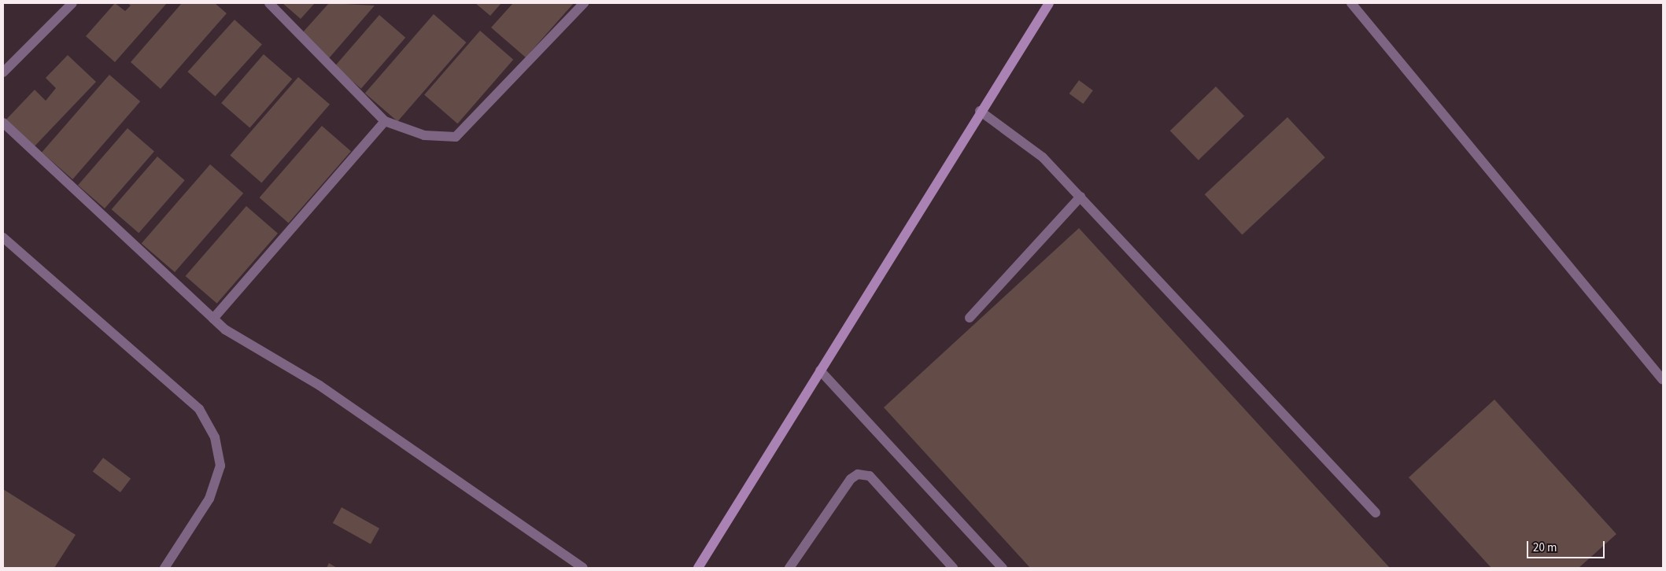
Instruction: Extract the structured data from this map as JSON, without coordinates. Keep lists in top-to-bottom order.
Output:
{
  "scale_bar": "20 m"
}
